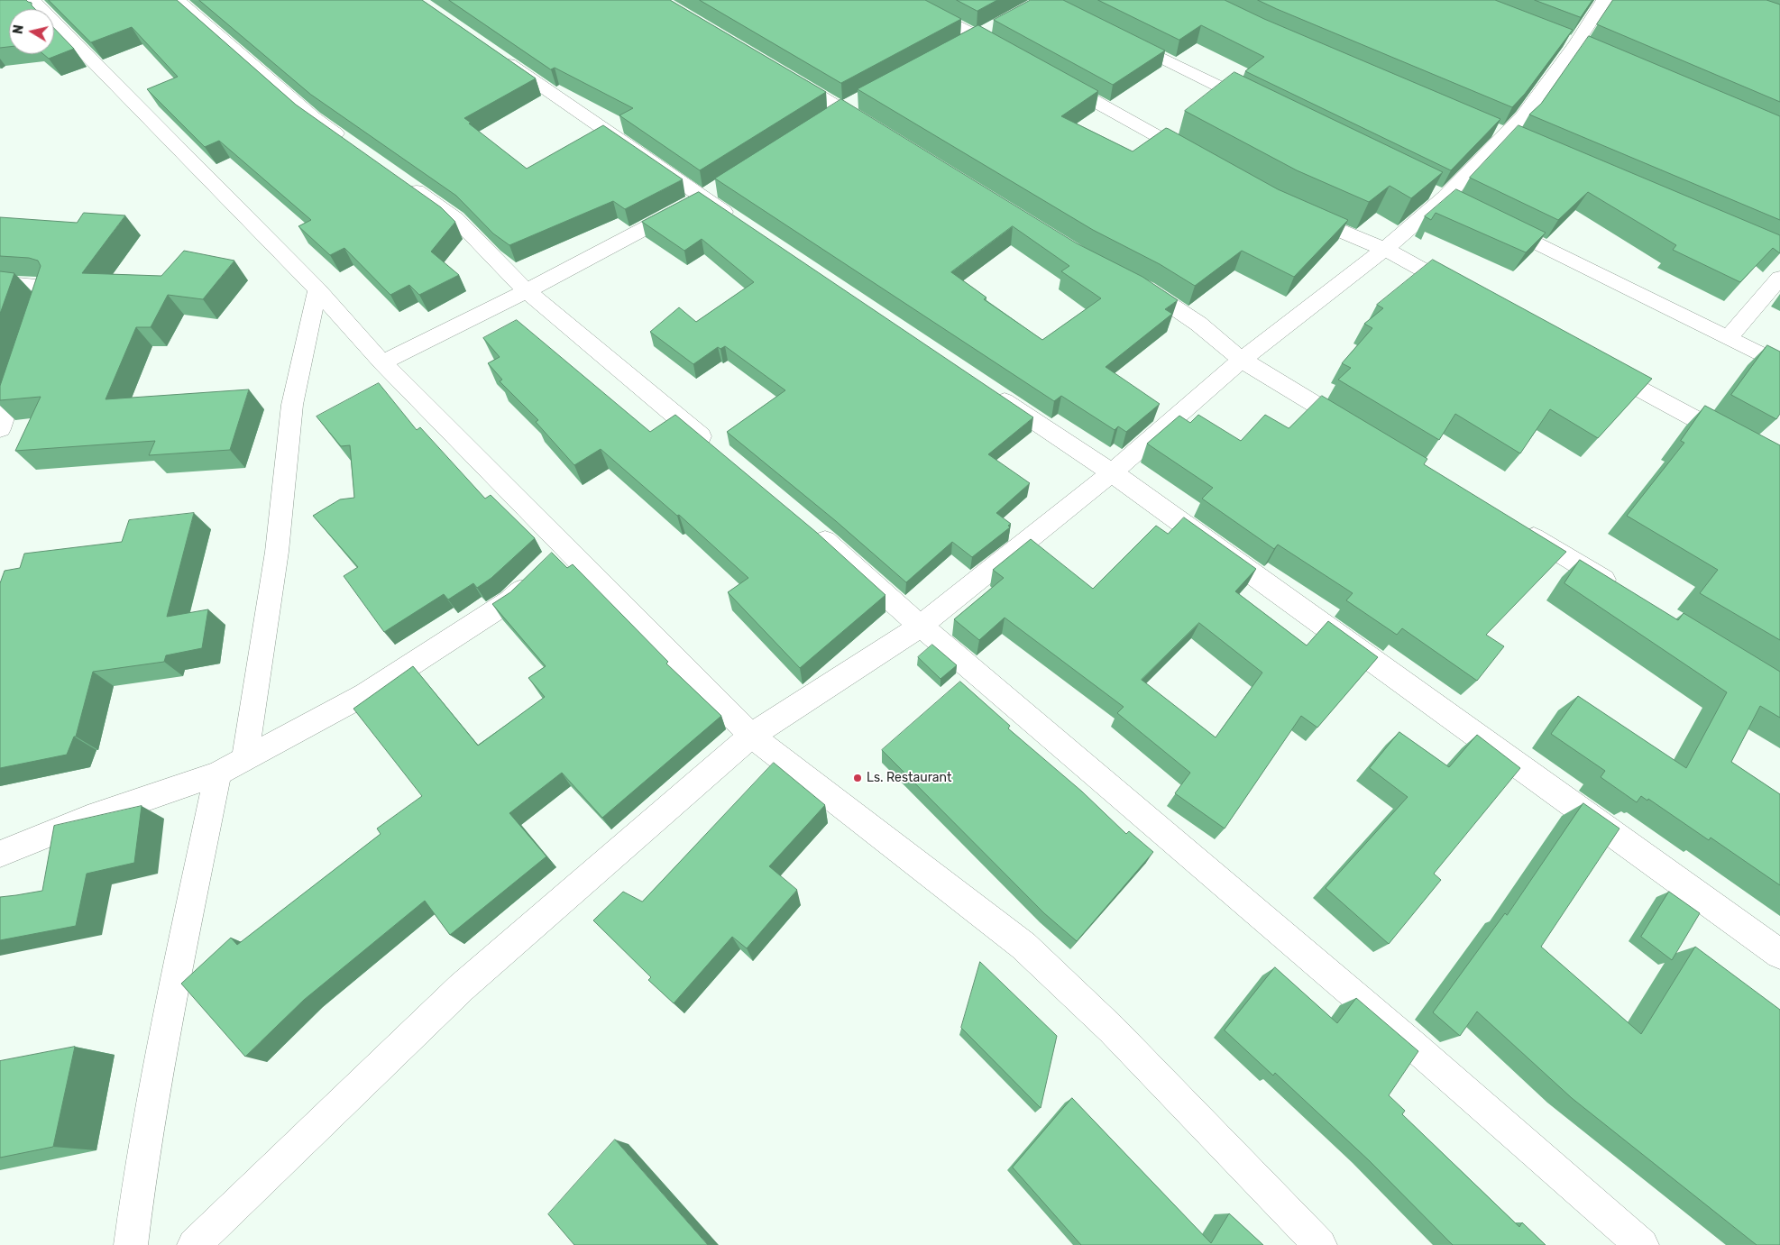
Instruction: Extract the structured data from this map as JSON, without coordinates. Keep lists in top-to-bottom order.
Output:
{
  "places": ["Ls. Restaurant"],
  "north": "left"
}
